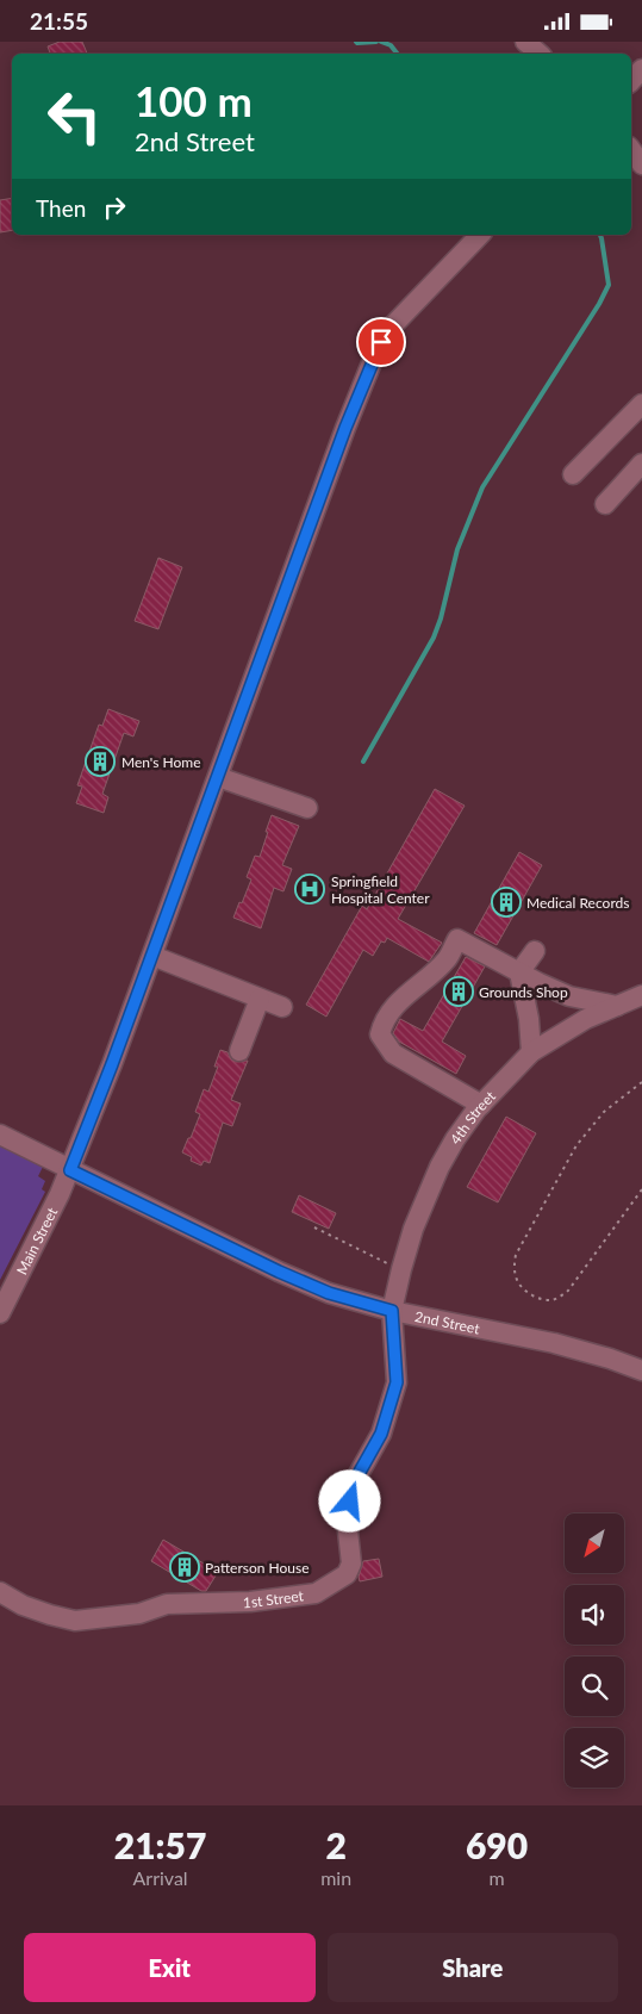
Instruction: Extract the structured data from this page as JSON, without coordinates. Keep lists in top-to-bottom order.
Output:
{
  "streets": {
    "street": [
      "4th Street",
      "Main Street",
      "2nd Street",
      "1st Street"
    ]
  },
  "crossings": [
    ["4th Street", "2nd Street"],
    ["4th Street", "1st Street"],
    ["Main Street", "2nd Street"],
    ["2nd Street", "1st Street"]
  ],
  "places": {
    "building": [
      "Men's Home",
      "Medical Records",
      "Grounds Shop",
      "Patterson House"
    ],
    "hospital": ["Springfield Hospital Center"]
  },
  "north": "bottom left",
  "page": {
    "status": "21:55",
    "turn": ["100 m", "2nd Street"],
    "then": "Then",
    "eta": [
      "21:57",
      "Arrival",
      "2",
      "min",
      "690",
      "m"
    ],
    "buttons": ["Exit", "Share"]
  }
}
